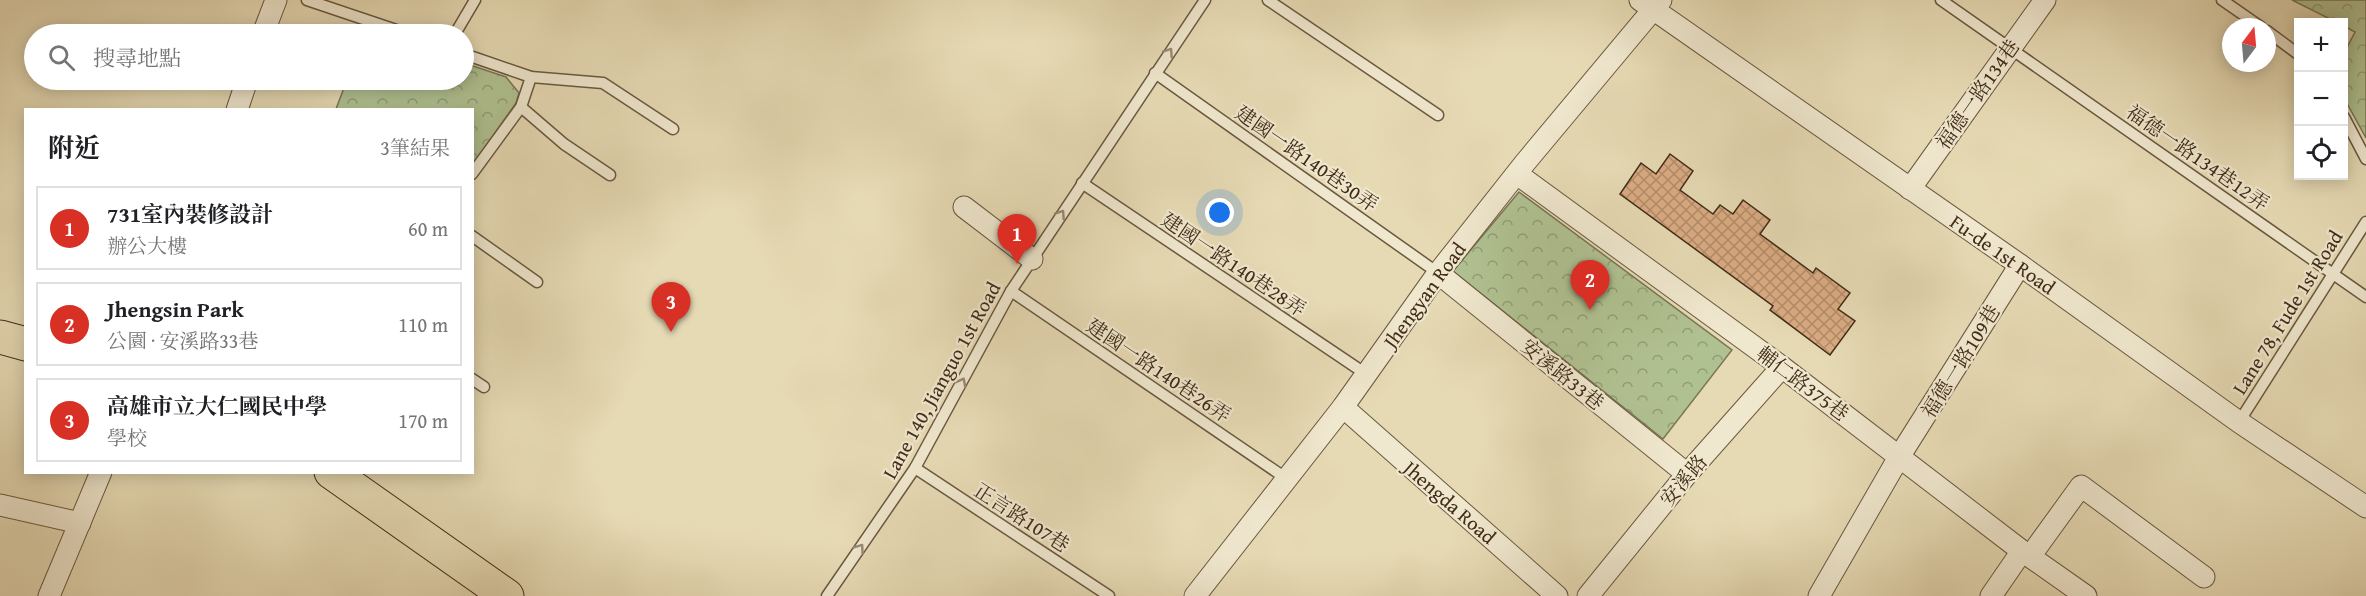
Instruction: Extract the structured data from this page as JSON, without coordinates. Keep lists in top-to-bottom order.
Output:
{
  "streets": {
    "street": [
      "福德一路134巷",
      "Fu-de 1st Road",
      "Jhengyan Road",
      "福德一路109巷",
      "安溪路33巷",
      "輔仁路375巷",
      "安溪路",
      "Jhengda Road"
    ],
    "lane": [
      "福德一路134巷12弄",
      "建國一路140巷30弄",
      "建國一路140巷28弄",
      "Lane 78, Fude 1st Road",
      "建國一路140巷26弄",
      "Lane 140, Jianguo 1st Road",
      "正言路107巷"
    ]
  },
  "crossings": [
    ["福德一路134巷", "福德一路134巷12弄"],
    ["福德一路134巷", "Fu-de 1st Road"],
    ["福德一路134巷12弄", "Lane 78, Fude 1st Road"],
    ["建國一路140巷30弄", "Jhengyan Road"],
    ["建國一路140巷30弄", "安溪路33巷"],
    ["建國一路140巷30弄", "Lane 140, Jianguo 1st Road"],
    ["Fu-de 1st Road", "Jhengyan Road"],
    ["Fu-de 1st Road", "Lane 78, Fude 1st Road"],
    ["Fu-de 1st Road", "福德一路109巷"],
    ["建國一路140巷28弄", "Jhengyan Road"],
    ["建國一路140巷28弄", "Lane 140, Jianguo 1st Road"],
    ["Jhengyan Road", "建國一路140巷26弄"],
    ["Jhengyan Road", "安溪路33巷"],
    ["Jhengyan Road", "輔仁路375巷"],
    ["Jhengyan Road", "Jhengda Road"],
    ["福德一路109巷", "輔仁路375巷"],
    ["建國一路140巷26弄", "Lane 140, Jianguo 1st Road"],
    ["安溪路33巷", "安溪路"],
    ["Lane 140, Jianguo 1st Road", "正言路107巷"],
    ["輔仁路375巷", "安溪路"]
  ],
  "one_way": ["Lane 140, Jianguo 1st Road"],
  "north": "top",
  "page": {
    "map_buttons": ["+", "−"],
    "search": "搜尋地點",
    "heading": ["附近", "3筆結果"],
    "list": [
      {
        "mark": "1",
        "name": "731室內裝修設計",
        "note": "辦公大樓",
        "value": "60 m"
      },
      {
        "mark": "2",
        "name": "Jhengsin Park",
        "note": "公園 · 安溪路33巷",
        "value": "110 m"
      },
      {
        "mark": "3",
        "name": "高雄市立大仁國民中學",
        "note": "學校",
        "value": "170 m"
      }
    ],
    "pins": ["1", "2", "3"]
  }
}
